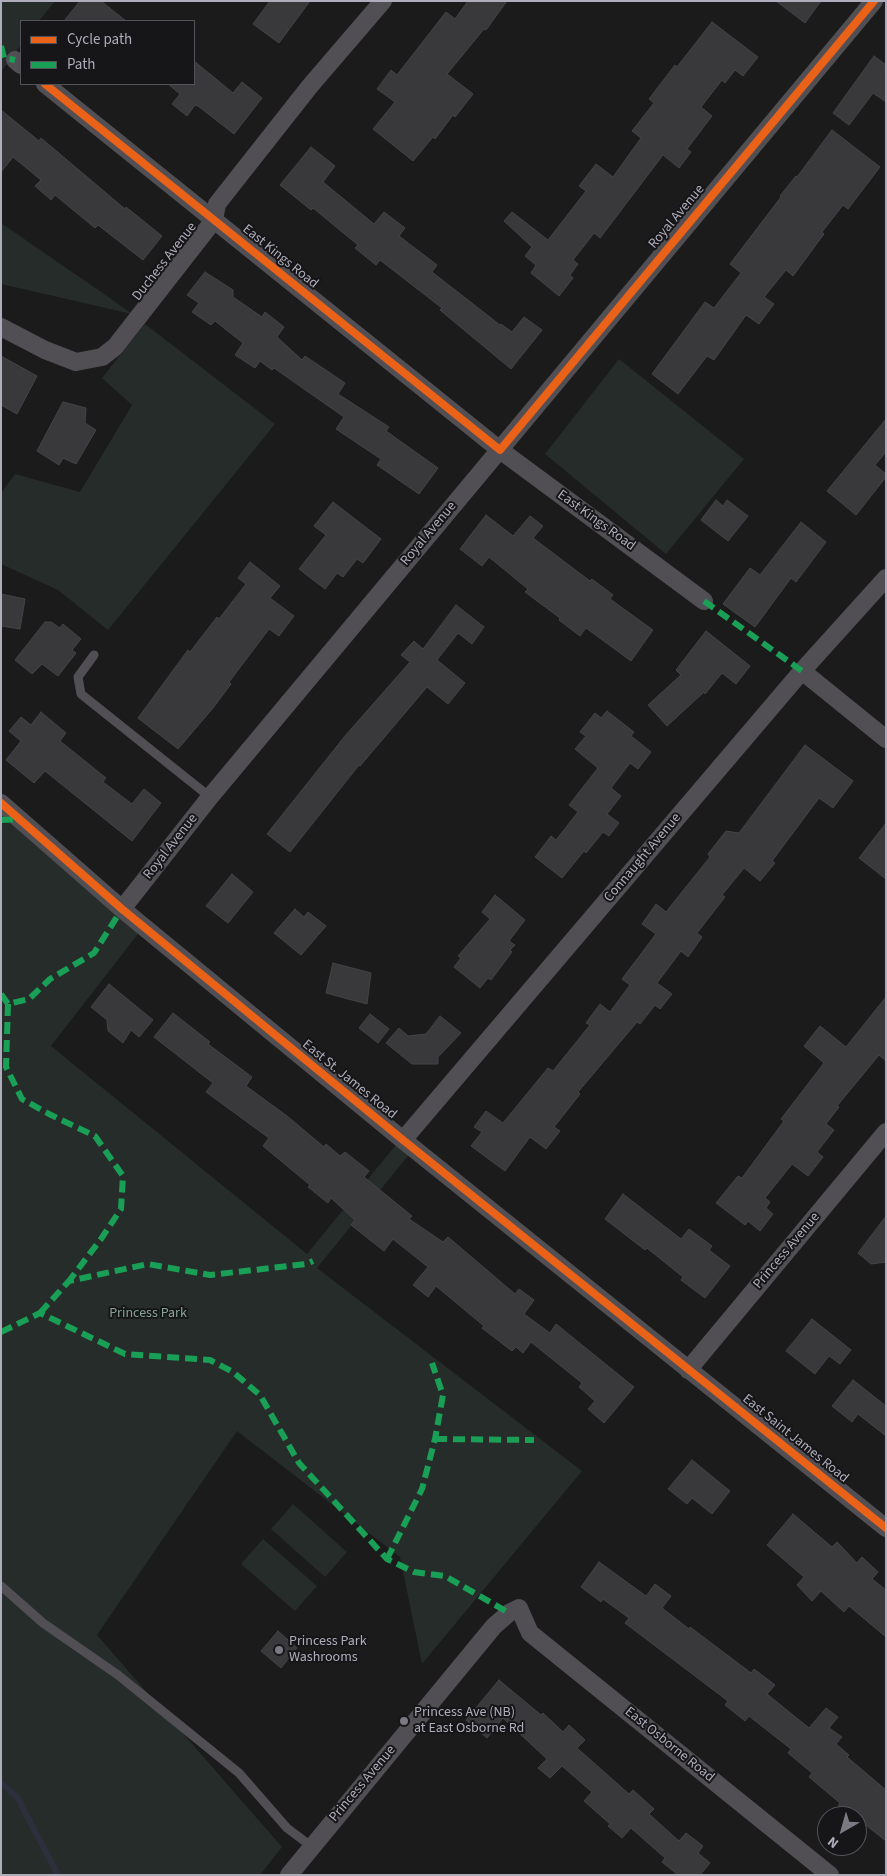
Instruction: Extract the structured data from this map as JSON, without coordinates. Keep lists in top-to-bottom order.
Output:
{
  "streets": {
    "street": [
      "Royal Avenue",
      "East Kings Road",
      "Duchess Avenue",
      "Connaught Avenue",
      "East St. James Road",
      "Princess Avenue",
      "East Saint James Road",
      "East Osborne Road"
    ]
  },
  "crossings": [
    ["Royal Avenue", "East Kings Road"],
    ["Royal Avenue", "East St. James Road"],
    ["East Kings Road", "Duchess Avenue"],
    ["Connaught Avenue", "East St. James Road"],
    ["East St. James Road", "Princess Avenue"],
    ["East St. James Road", "East Saint James Road"],
    ["Princess Avenue", "East Saint James Road"],
    ["Princess Avenue", "East Osborne Road"]
  ],
  "parks": ["Princess Park"],
  "places": ["Princess Park Washrooms", "Princess Ave (NB) at East Osborne Rd"],
  "legend": ["Cycle path", "Path"],
  "north": "bottom left"
}
